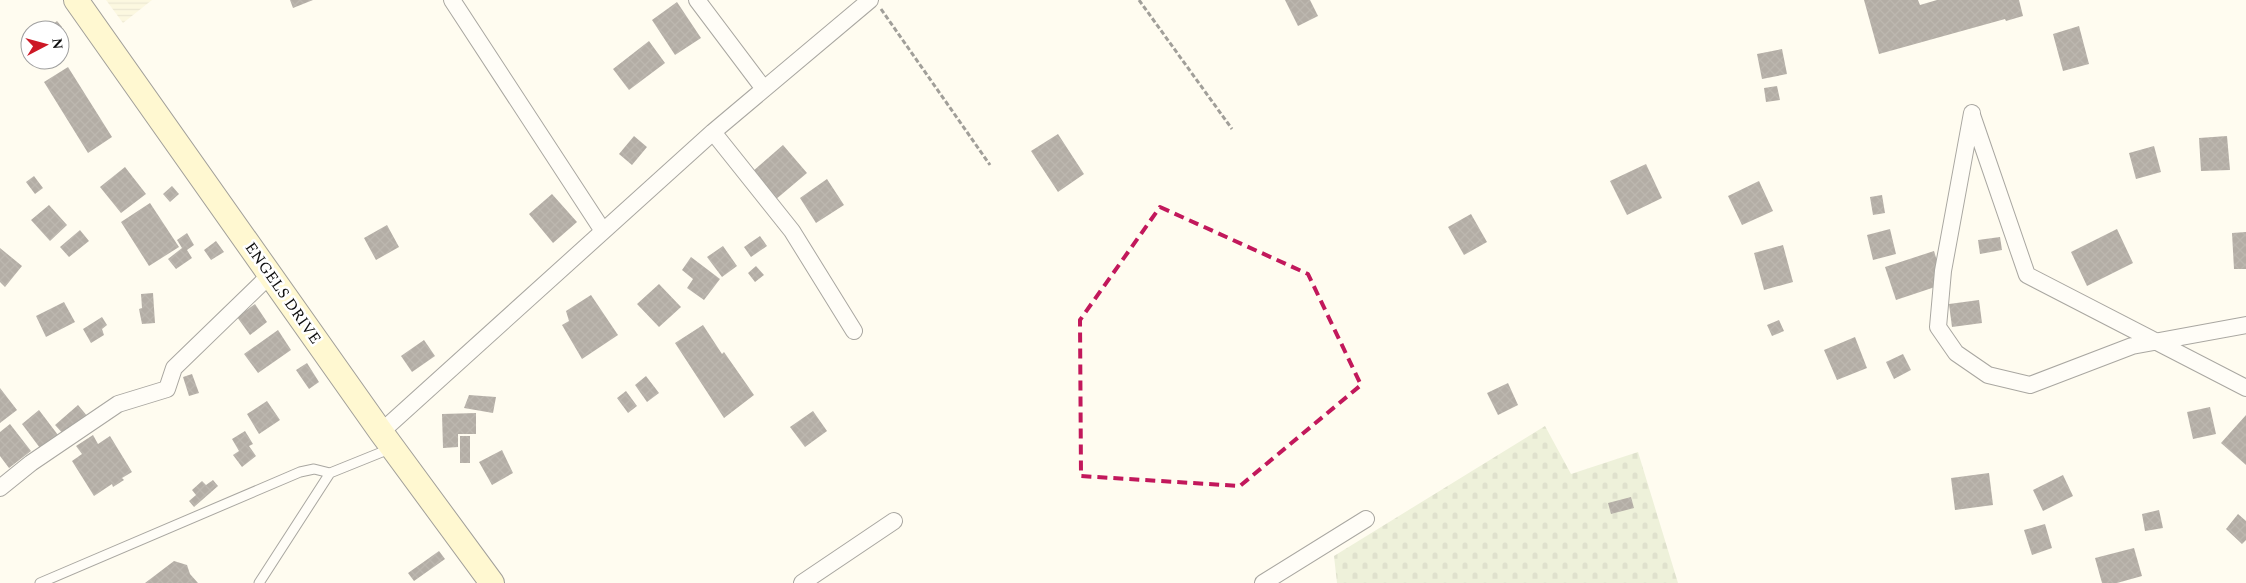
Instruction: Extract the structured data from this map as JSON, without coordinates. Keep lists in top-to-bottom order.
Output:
{
  "streets": {
    "street": ["ENGELS DRIVE"]
  },
  "north": "right"
}
